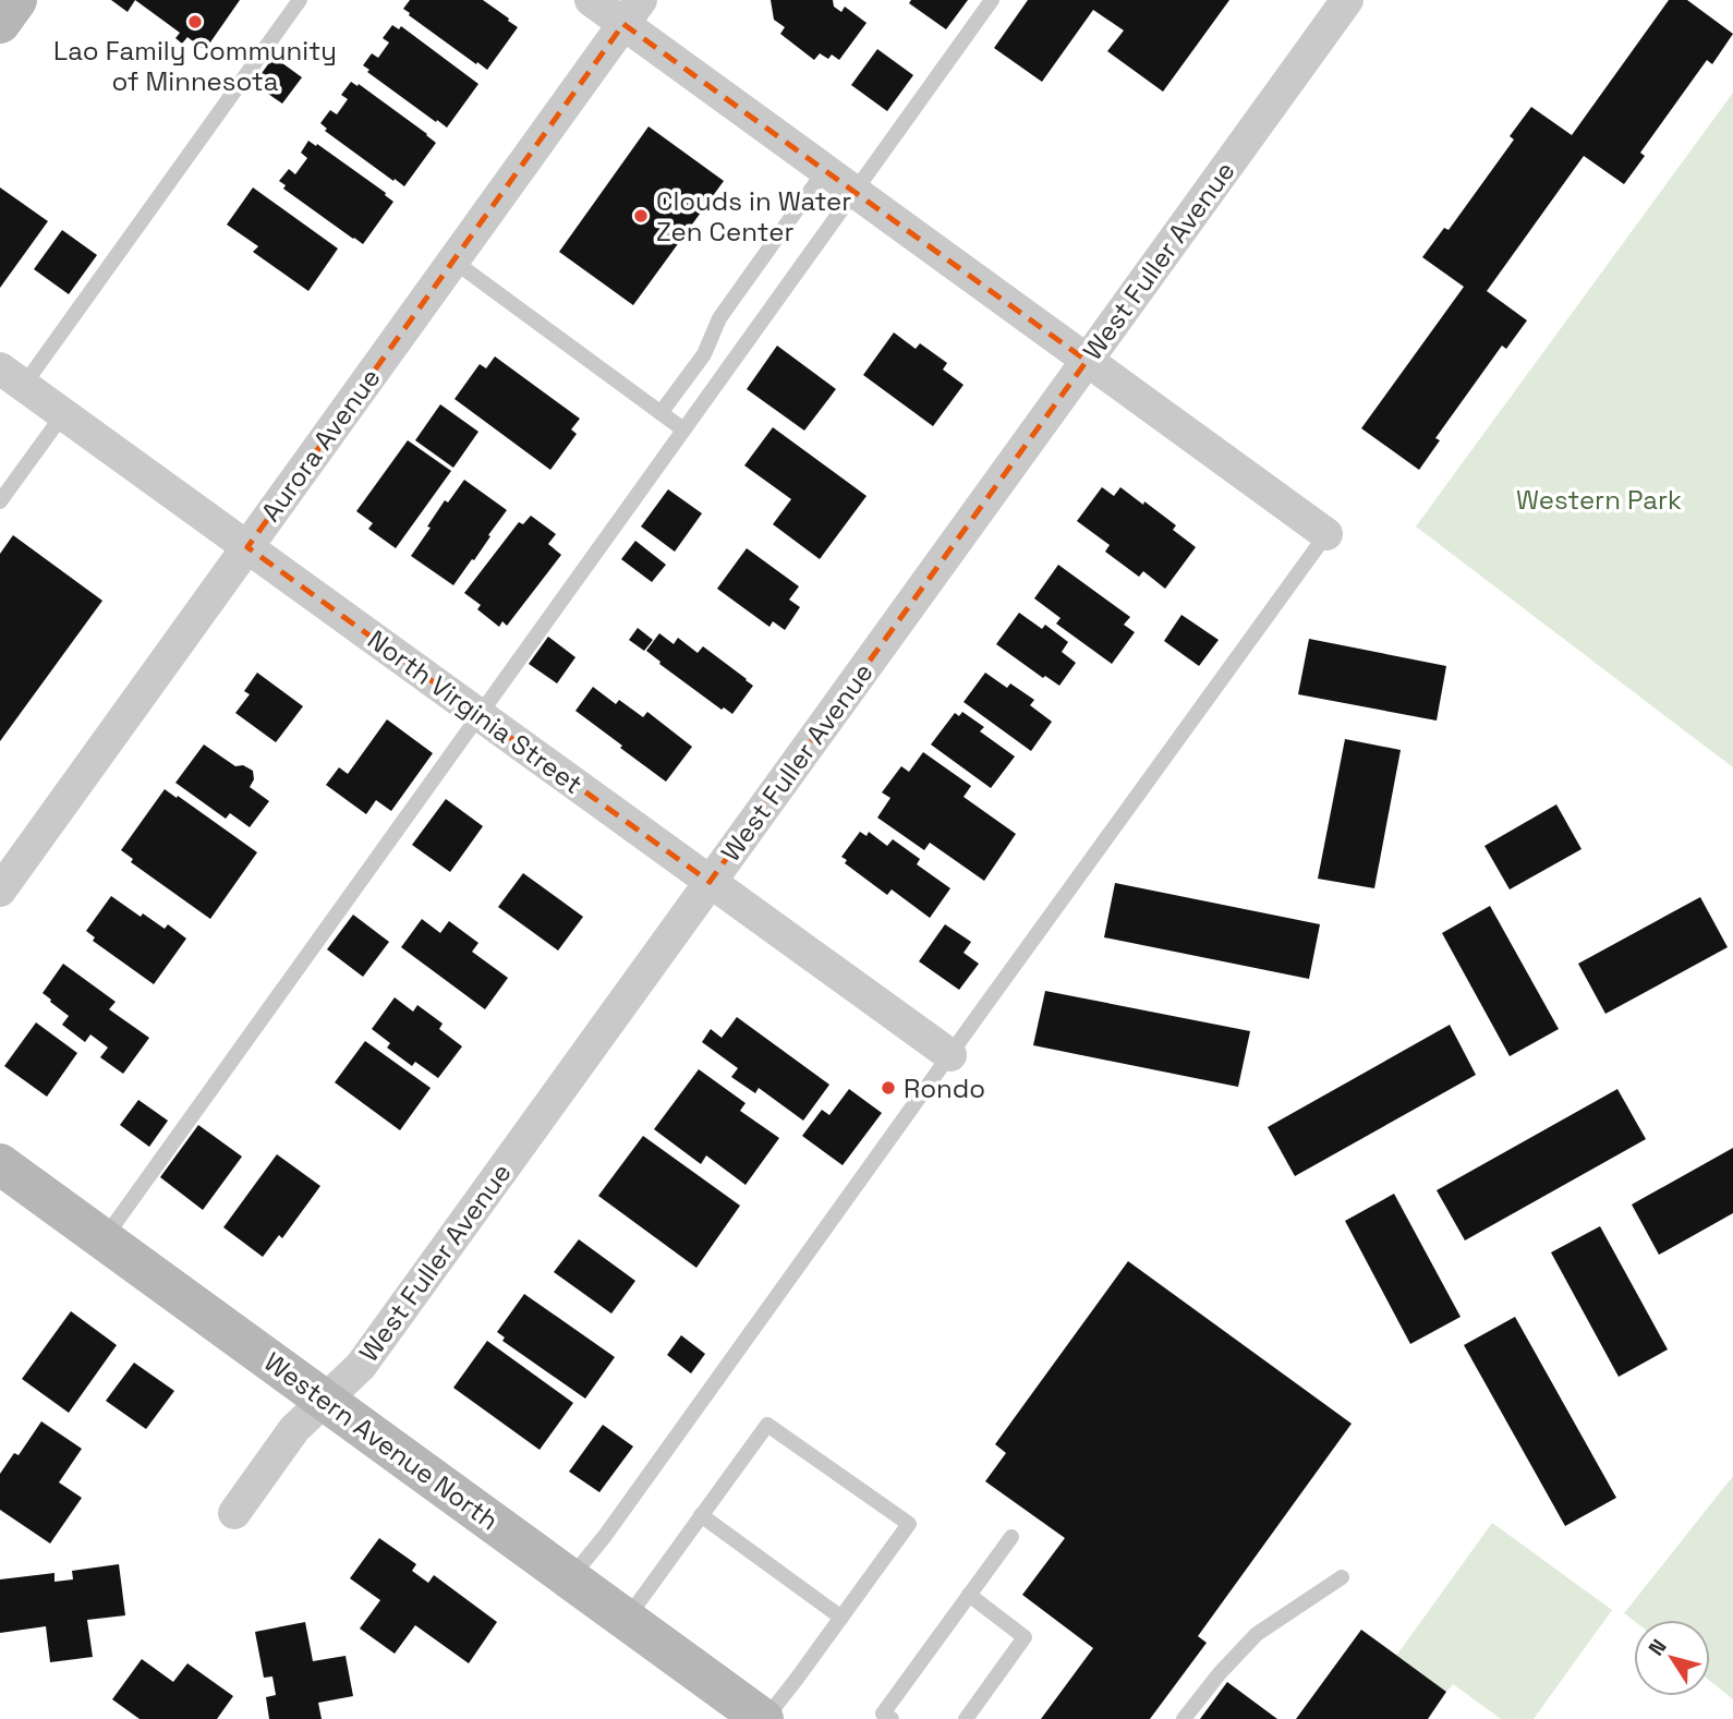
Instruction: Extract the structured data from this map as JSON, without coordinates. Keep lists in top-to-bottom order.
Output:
{
  "streets": {
    "street": [
      "West Fuller Avenue",
      "Aurora Avenue",
      "North Virginia Street",
      "Western Avenue North"
    ]
  },
  "crossings": [
    ["West Fuller Avenue", "North Virginia Street"],
    ["West Fuller Avenue", "Western Avenue North"],
    ["Aurora Avenue", "North Virginia Street"]
  ],
  "parks": ["Western Park"],
  "places": ["Lao Family Community of Minnesota", "Clouds in Water Zen Center", "Rondo"],
  "north": "top left"
}
